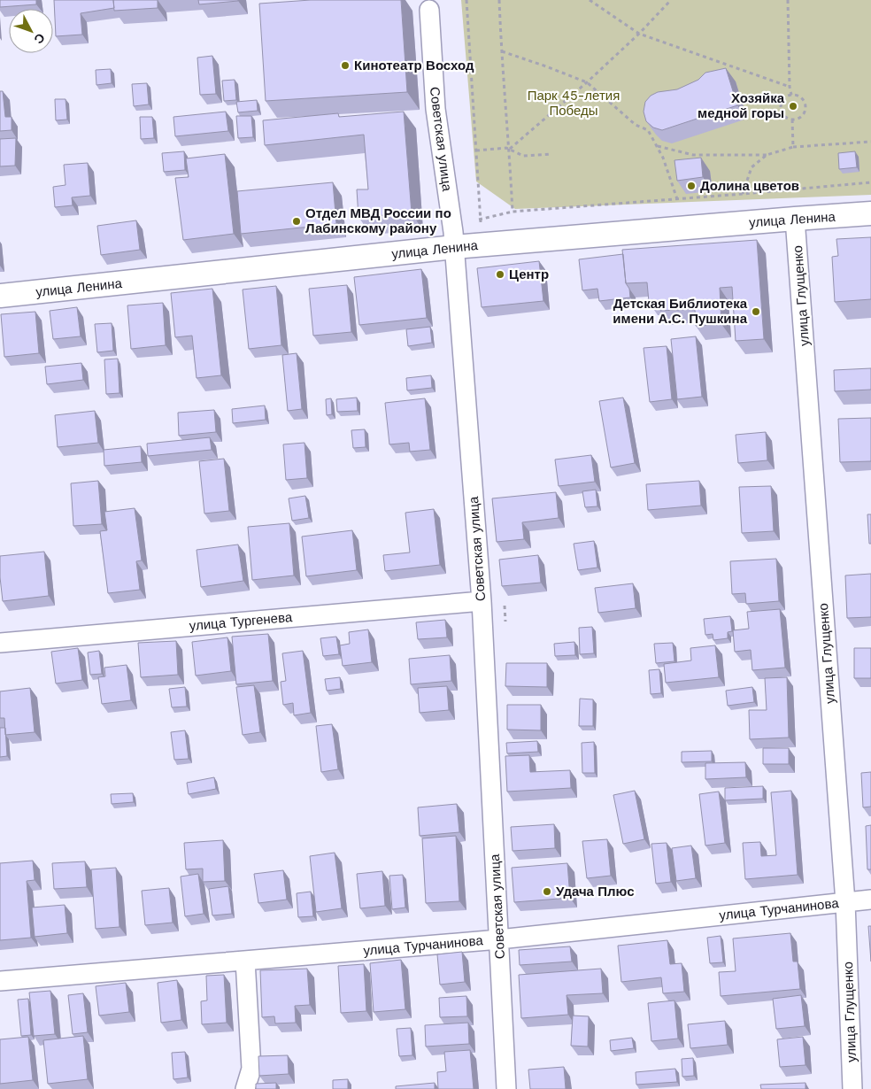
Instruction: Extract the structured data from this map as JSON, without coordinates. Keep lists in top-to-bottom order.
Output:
{
  "streets": {
    "street": [
      "Советская улица",
      "улица Ленина",
      "улица Глущенко",
      "улица Тургенева",
      "улица Турчанинова"
    ]
  },
  "crossings": [
    ["Советская улица", "улица Ленина"],
    ["Советская улица", "улица Тургенева"],
    ["Советская улица", "улица Турчанинова"],
    ["улица Ленина", "улица Глущенко"],
    ["улица Глущенко", "улица Турчанинова"]
  ],
  "parks": ["Парк 45-летия Победы"],
  "places": [
    "Кинотеатр Восход",
    "Хозяйка медной горы",
    "Долина цветов",
    "Отдел МВД России по Лабинскому району",
    "Центр",
    "Детская Библиотека имени А.С. Пушкина",
    "Удача Плюс"
  ],
  "north": "bottom right"
}
